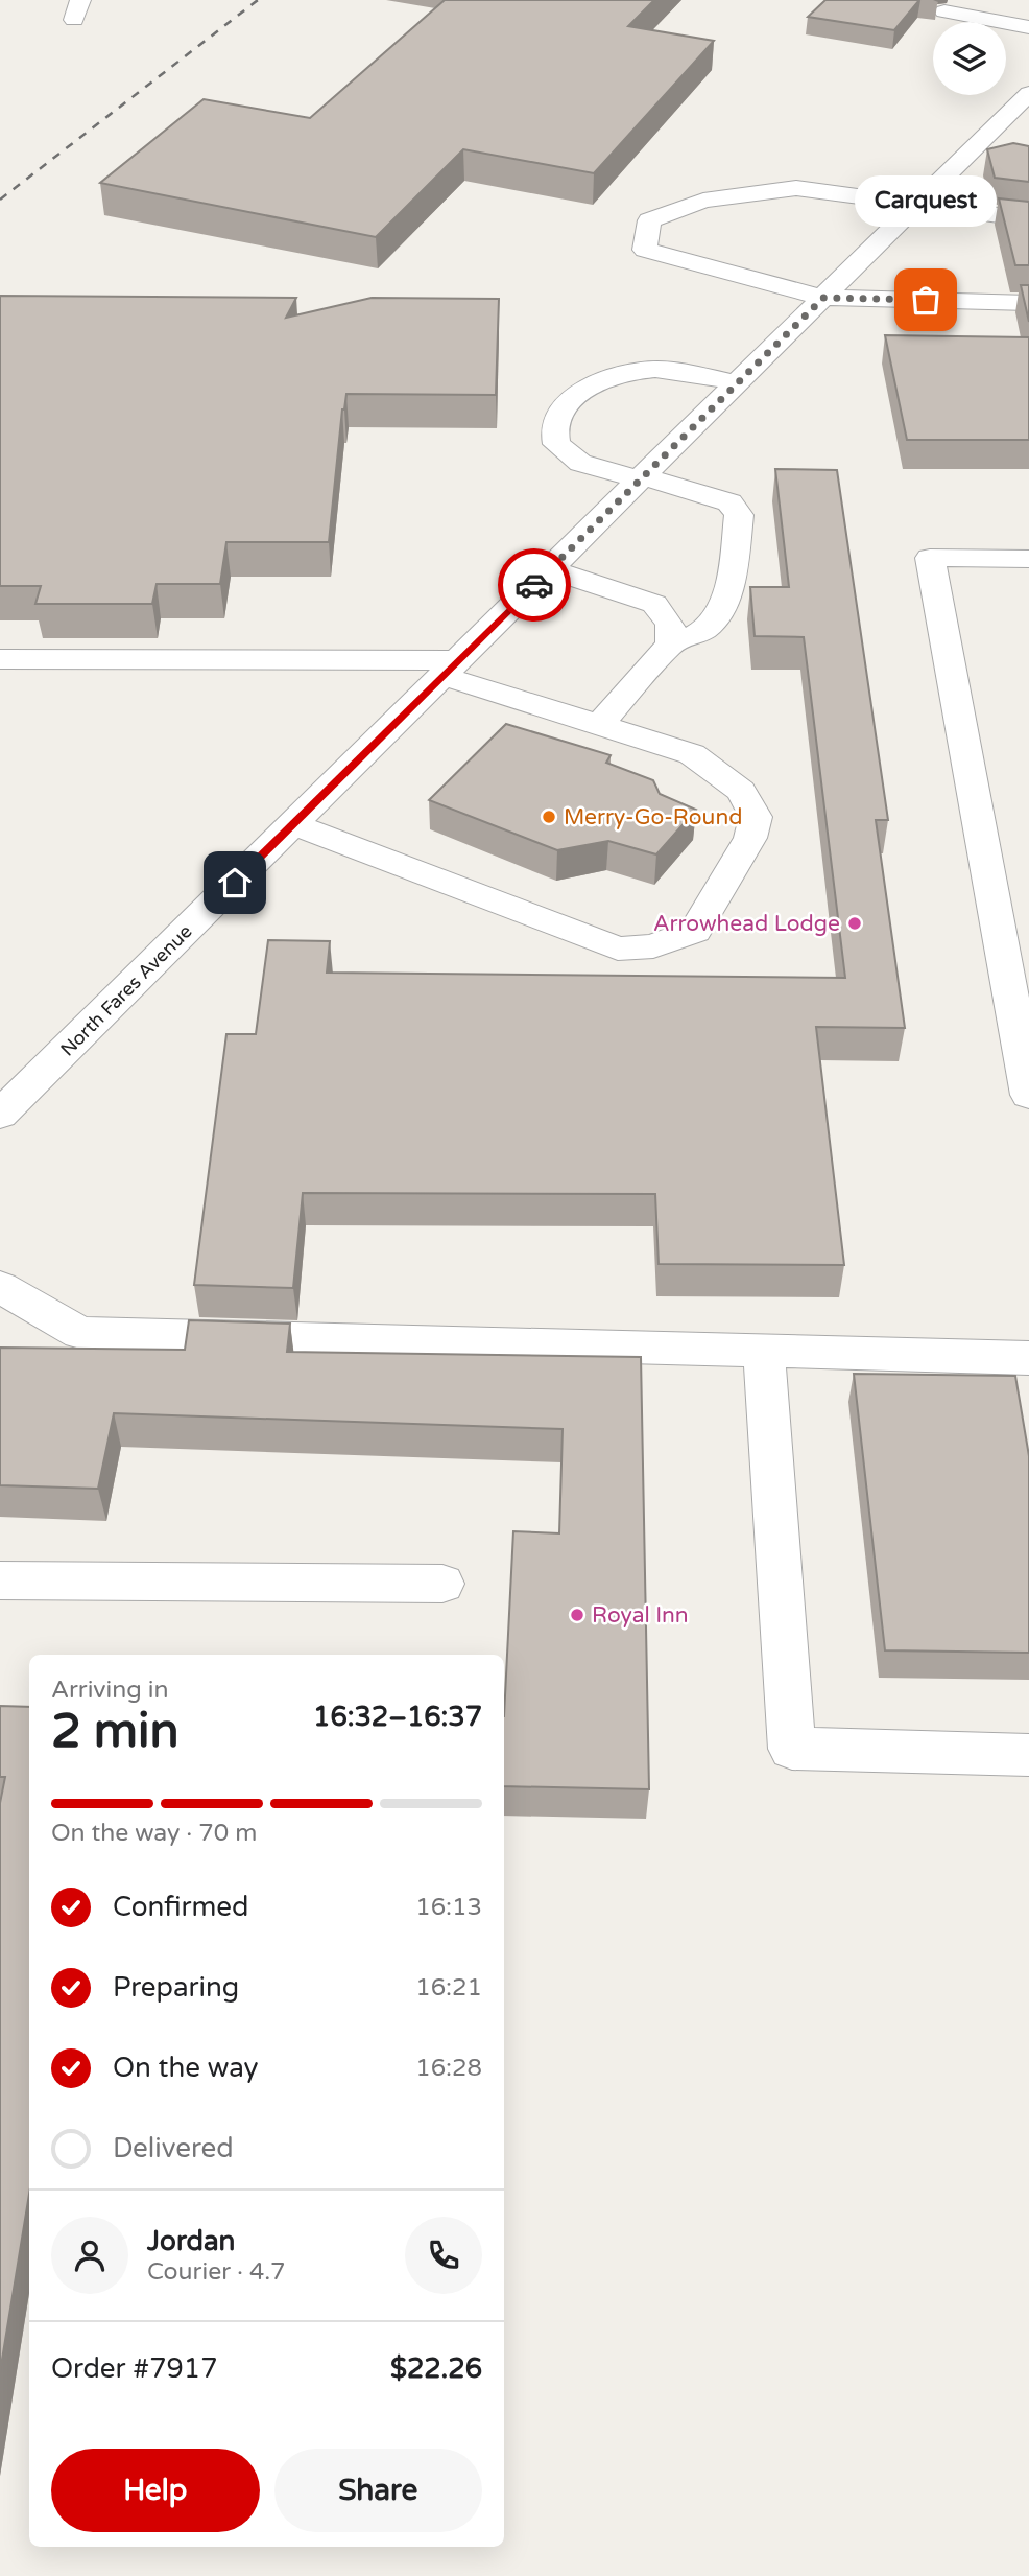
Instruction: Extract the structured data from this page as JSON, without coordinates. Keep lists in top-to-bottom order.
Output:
{
  "streets": {
    "street": ["North Fares Avenue"]
  },
  "places": [
    "Carquest",
    "Merry-Go-Round",
    "Arrowhead Lodge",
    "Royal Inn"
  ],
  "page": {
    "bubble": "Carquest",
    "heading": ["2 min", "Arriving in", "16:32–16:37"],
    "panel": [
      "Jordan",
      "Courier · 4.7",
      "Order #7917",
      "$22.26"
    ],
    "bar": "On the way · 70 m",
    "list": [
      ["Confirmed", "16:13"],
      ["Preparing", "16:21"],
      ["On the way", "16:28"],
      "Delivered"
    ],
    "buttons": ["Help", "Share"]
  }
}
